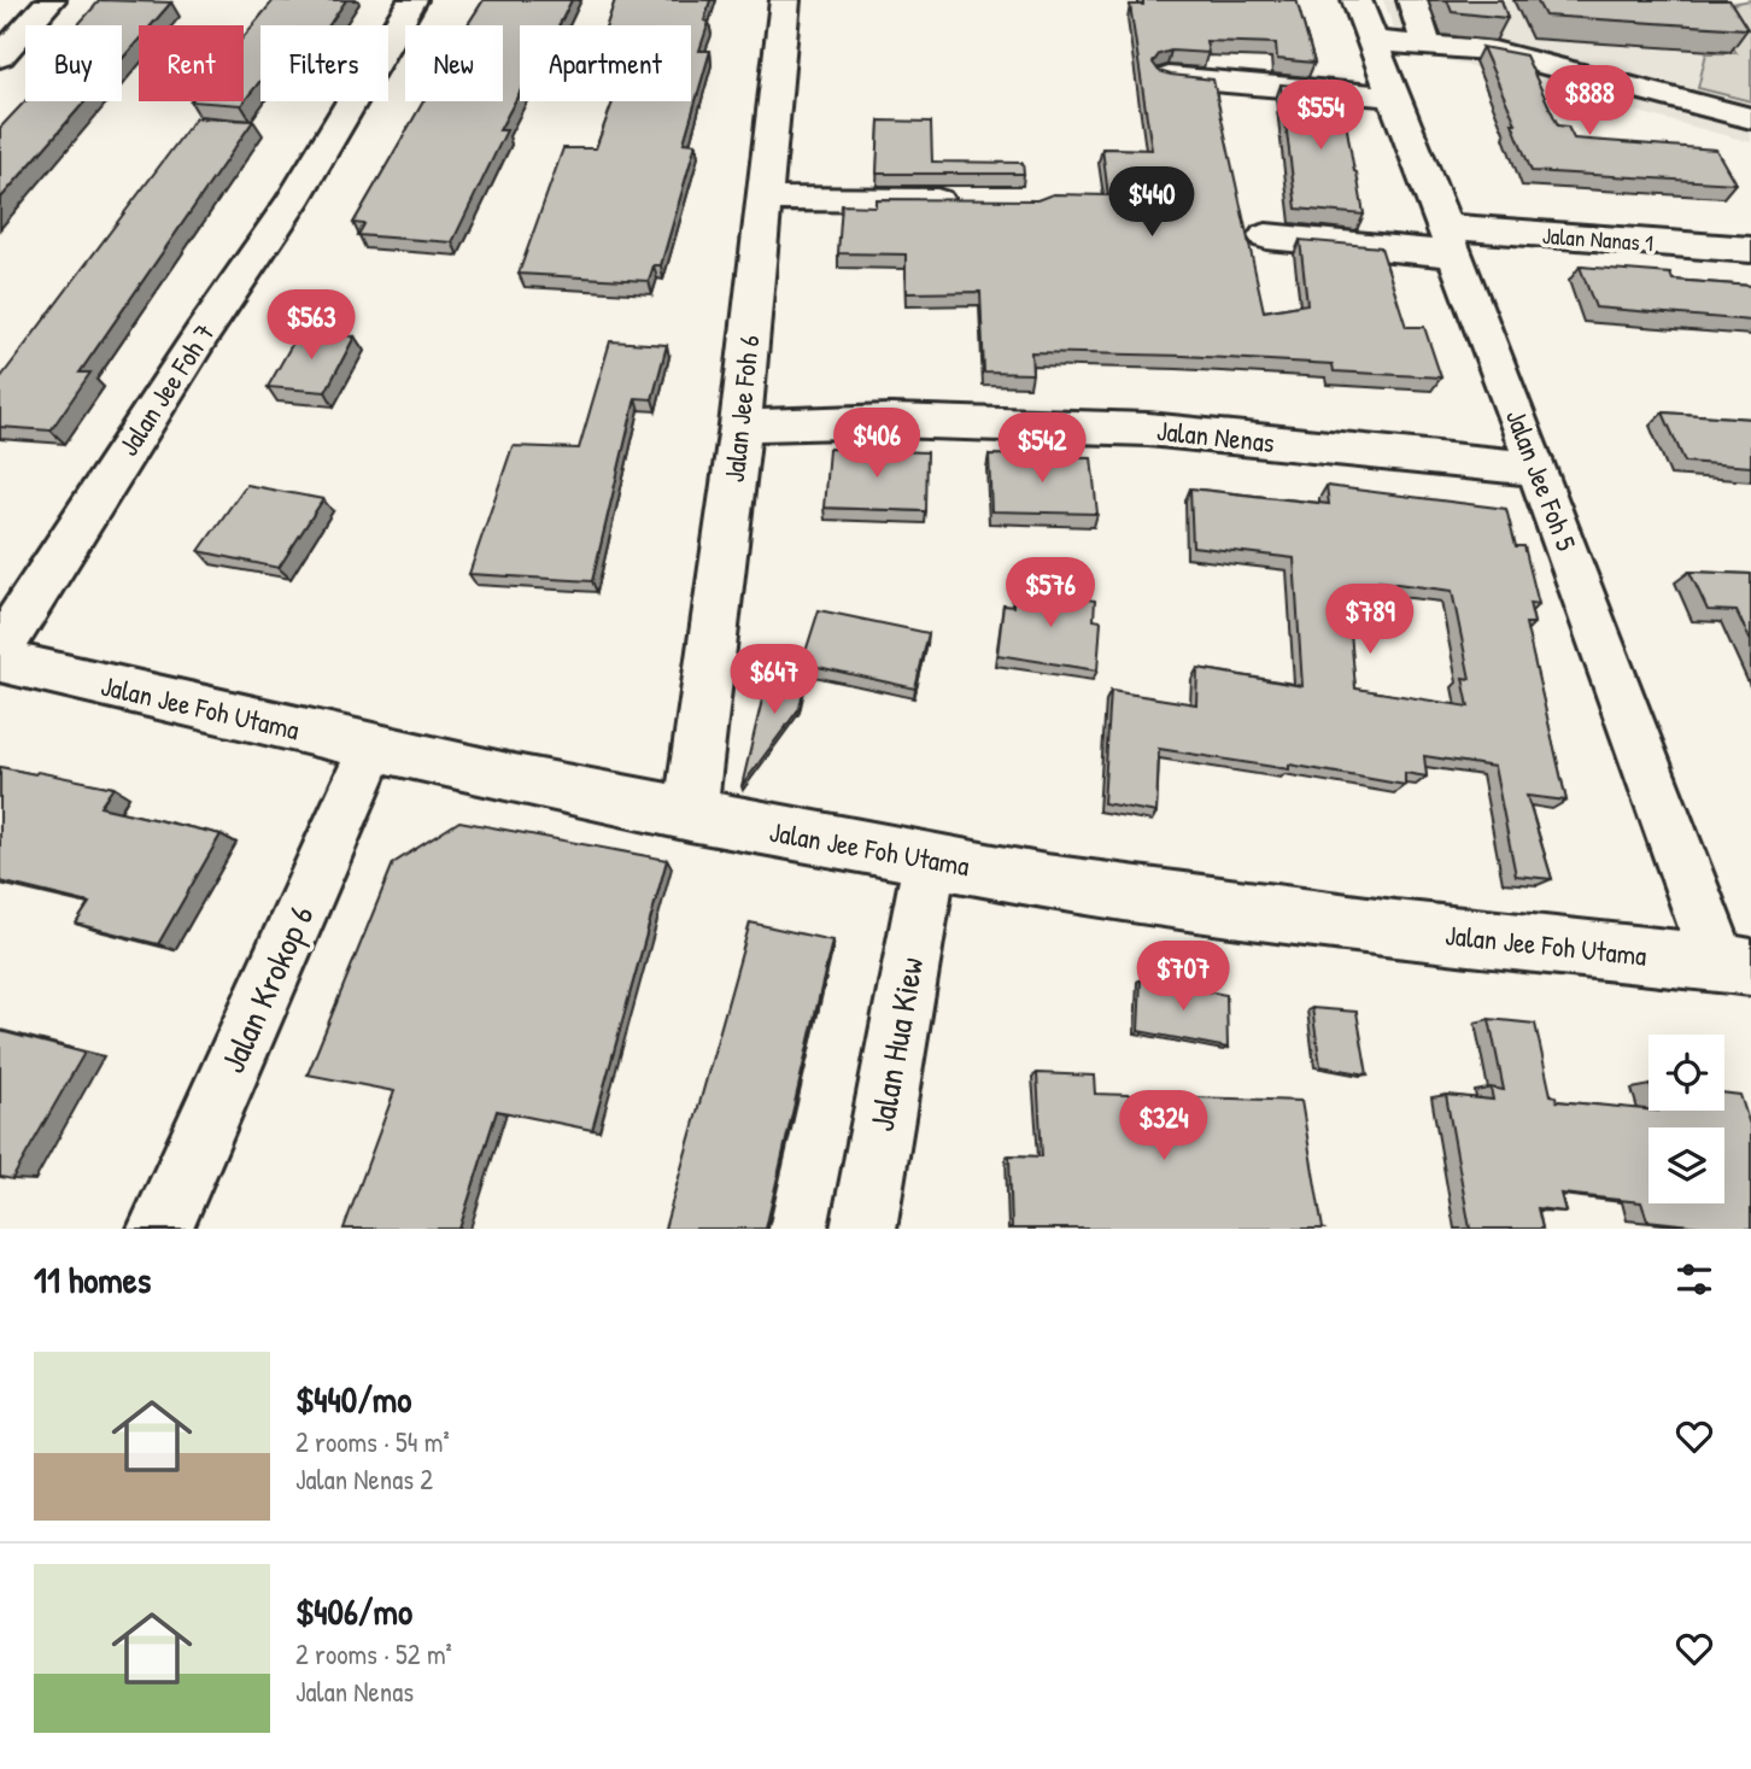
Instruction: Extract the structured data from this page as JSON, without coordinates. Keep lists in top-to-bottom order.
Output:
{
  "streets": {
    "street": [
      "Jalan Nanas 1",
      "Jalan Jee Foh 7",
      "Jalan Jee Foh 6",
      "Jalan Nenas",
      "Jalan Jee Foh 5",
      "Jalan Jee Foh Utama",
      "Jalan Krokop 6",
      "Jalan Hua Kiew"
    ]
  },
  "crossings": [
    ["Jalan Nanas 1", "Jalan Jee Foh 5"],
    ["Jalan Jee Foh 6", "Jalan Nenas"],
    ["Jalan Jee Foh 6", "Jalan Jee Foh Utama"],
    ["Jalan Nenas", "Jalan Jee Foh 5"],
    ["Jalan Jee Foh 5", "Jalan Jee Foh Utama"],
    ["Jalan Jee Foh Utama", "Jalan Krokop 6"],
    ["Jalan Jee Foh Utama", "Jalan Hua Kiew"]
  ],
  "page": {
    "chip": [
      "Buy",
      "Rent",
      "Filters",
      "New",
      "Apartment"
    ],
    "price": [
      "$888",
      "$554",
      "$440",
      "$563",
      "$406",
      "$542",
      "$576",
      "$789",
      "$647",
      "$707",
      "$324"
    ],
    "heading": "11 homes",
    "list": [
      {
        "name": "$440/mo",
        "note": "2 rooms · 54 m² · Jalan Nenas 2"
      },
      {
        "name": "$406/mo",
        "note": "2 rooms · 52 m² · Jalan Nenas"
      }
    ]
  }
}
